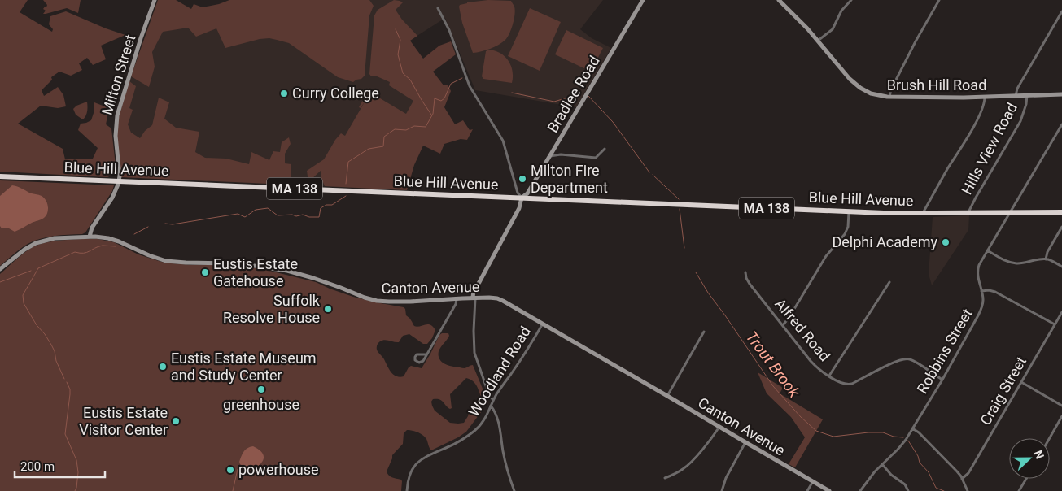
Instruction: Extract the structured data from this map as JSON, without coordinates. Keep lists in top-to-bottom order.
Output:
{
  "streets": {
    "highway": ["Blue Hill Avenue", "MA 138"],
    "street": [
      "Milton Street",
      "Brush Hill Road",
      "Bradlee Road",
      "Hills View Road",
      "Canton Avenue",
      "Alfred Road",
      "Robbins Street",
      "Woodland Road",
      "Craig Street"
    ]
  },
  "crossings": [
    ["Milton Street", "Blue Hill Avenue"],
    ["Brush Hill Road", "Hills View Road"],
    ["Bradlee Road", "Blue Hill Avenue"],
    ["Bradlee Road", "Canton Avenue"],
    ["Hills View Road", "Blue Hill Avenue"],
    ["Blue Hill Avenue", "Robbins Street"],
    ["Canton Avenue", "Woodland Road"],
    ["Alfred Road", "Robbins Street"]
  ],
  "water": ["Trout Brook"],
  "places": [
    "Curry College",
    "Milton Fire Department",
    "Delphi Academy",
    "Eustis Estate Gatehouse",
    "Suffolk Resolve House",
    "Eustis Estate Museum and Study Center",
    "greenhouse",
    "Eustis Estate Visitor Center",
    "powerhouse"
  ],
  "scale_bar": "200 m",
  "north": "right"
}
